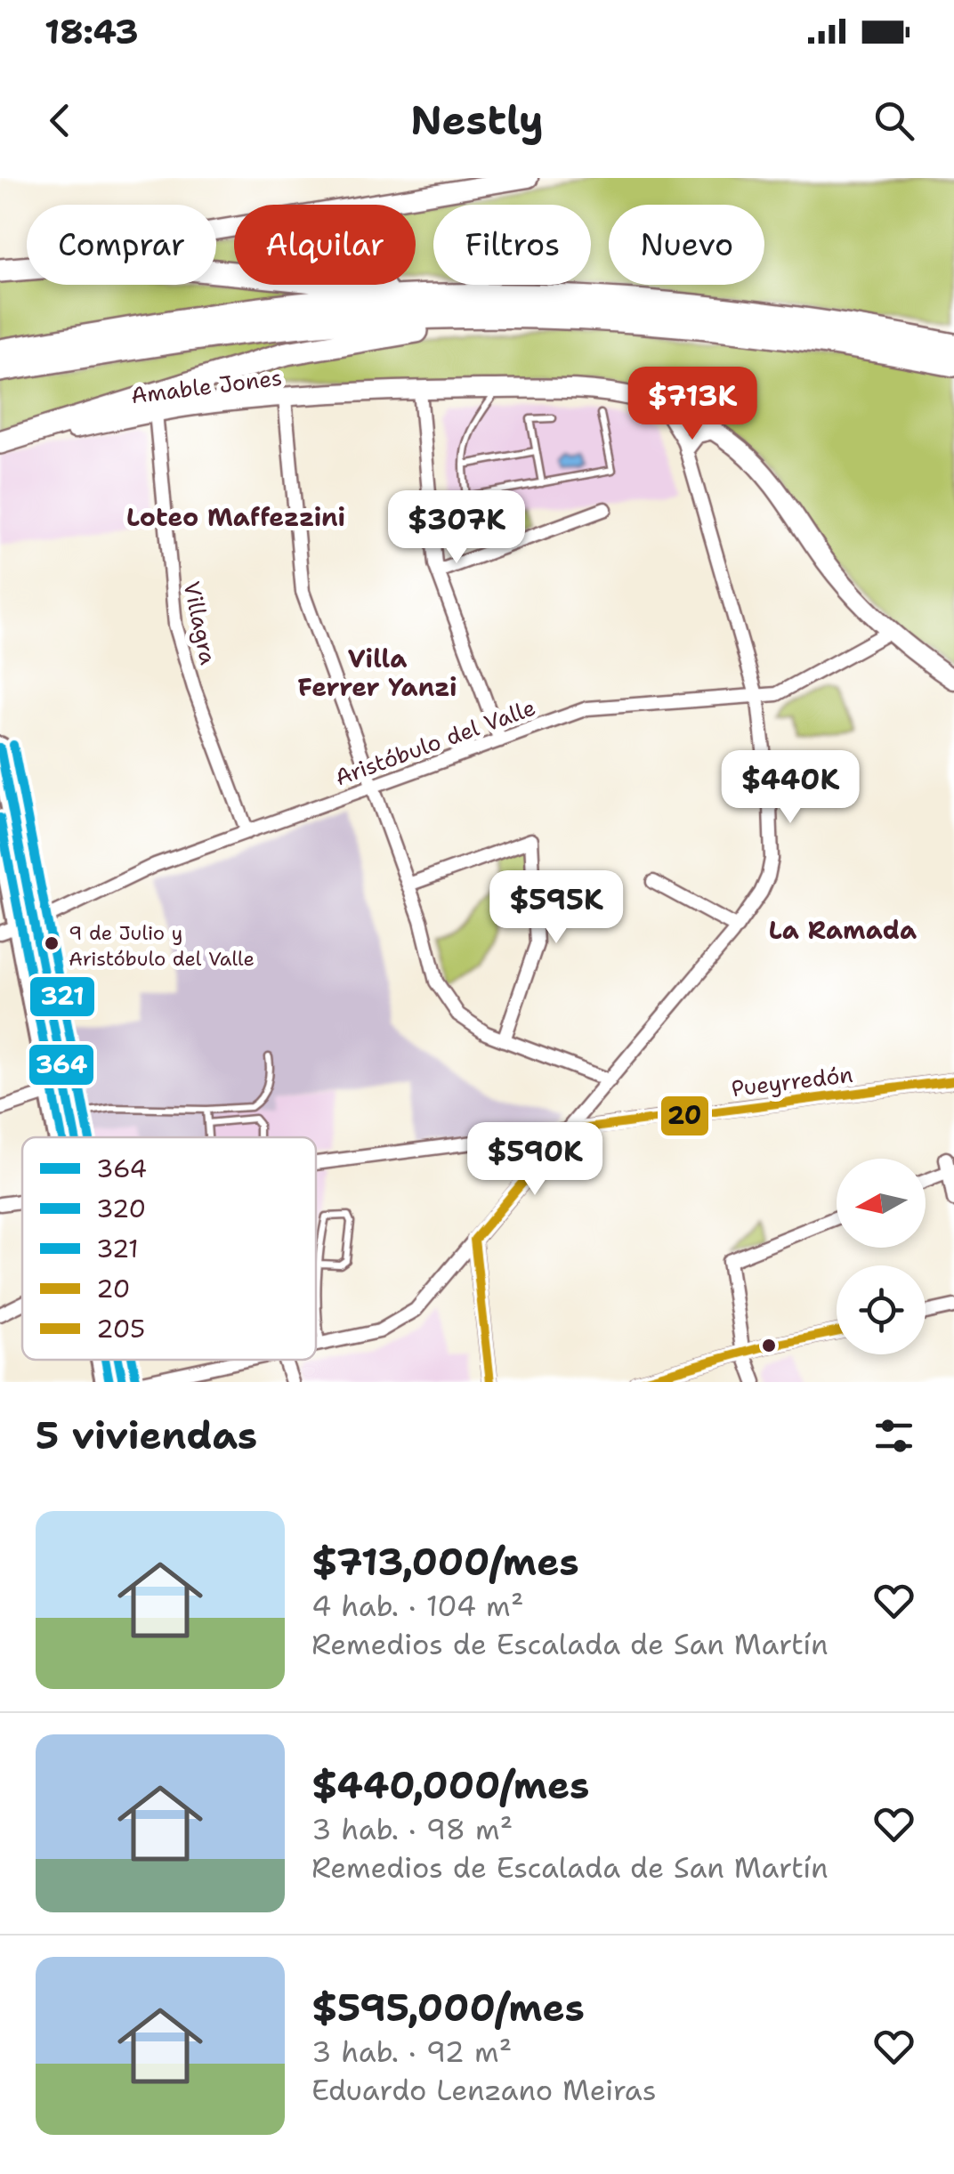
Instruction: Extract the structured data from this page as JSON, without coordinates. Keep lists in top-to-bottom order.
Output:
{
  "streets": {
    "street": [
      "Amable Jones",
      "Villagra",
      "Aristóbulo del Valle",
      "Pueyrredón"
    ]
  },
  "crossings": [
    ["Amable Jones", "Villagra"],
    ["Amable Jones", "Aristóbulo del Valle"],
    ["Villagra", "Aristóbulo del Valle"]
  ],
  "districts": ["Loteo Maffezzini", "Villa Ferrer Yanzi", "La Ramada"],
  "places": ["9 de Julio y Aristóbulo del Valle"],
  "lines": [
    "transit line 321",
    "transit line 364",
    "transit line 320",
    "transit line 20",
    "transit line 205"
  ],
  "legend": [
    "364",
    "320",
    "321",
    "20",
    "205"
  ],
  "north": "left",
  "page": {
    "status": "18:43",
    "header": "Nestly",
    "chip": [
      "Comprar",
      "Alquilar",
      "Filtros",
      "Nuevo"
    ],
    "price": [
      "$713K",
      "$307K",
      "$440K",
      "$595K",
      "$590K"
    ],
    "heading": "5 viviendas",
    "list": [
      {
        "name": "$713,000/mes",
        "note": "4 hab. · 104 m² · Remedios de Escalada de San Martín"
      },
      {
        "name": "$440,000/mes",
        "note": "3 hab. · 98 m² · Remedios de Escalada de San Martín"
      },
      {
        "name": "$595,000/mes",
        "note": "3 hab. · 92 m² · Eduardo Lenzano Meiras"
      }
    ]
  }
}
